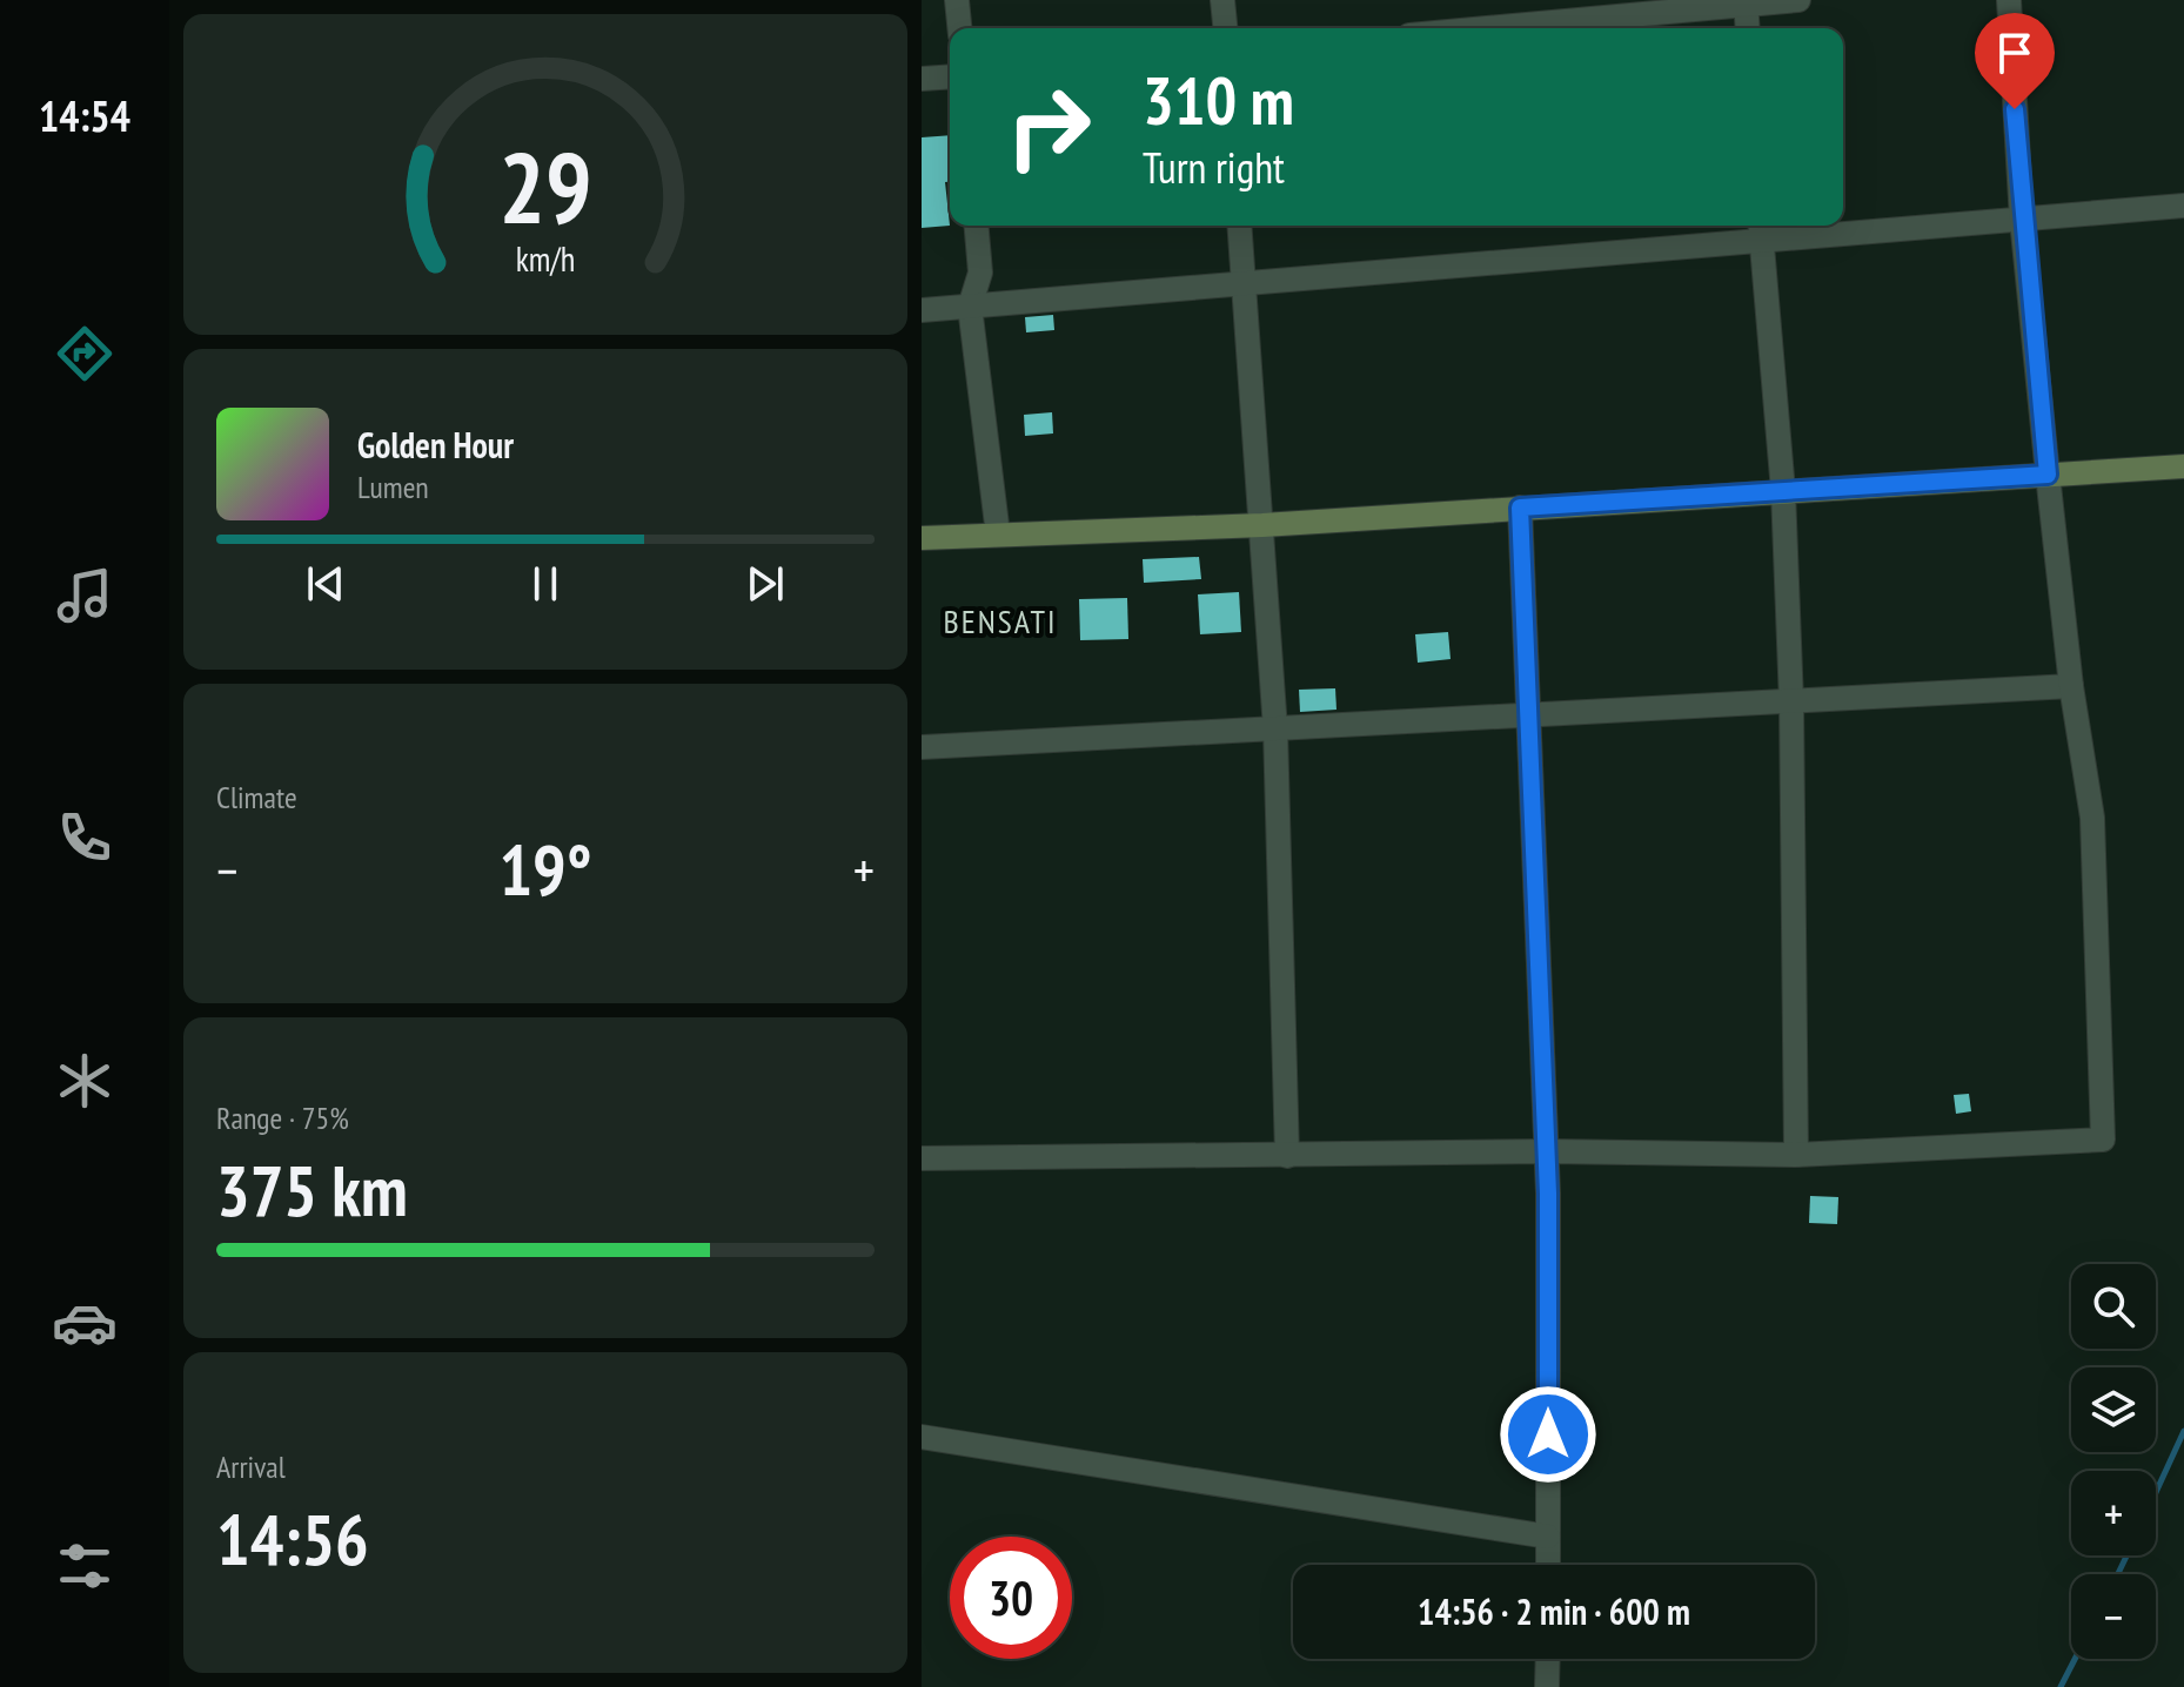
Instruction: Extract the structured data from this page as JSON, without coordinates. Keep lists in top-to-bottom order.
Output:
{
  "districts": ["BENSATI"],
  "page": {
    "tabs": "14:54",
    "turn": ["310 m", "Turn right"],
    "song": ["Golden Hour", "Lumen"],
    "tile": [
      "Climate",
      ["Range · 75%", "375 km"],
      ["Arrival", "14:56"]
    ],
    "heat": ["−", "19°", "+"],
    "map_buttons": ["+", "−"],
    "limit": "30",
    "trip": "14:56 · 2 min · 600 m",
    "gauge": ["29", "km/h"]
  }
}
